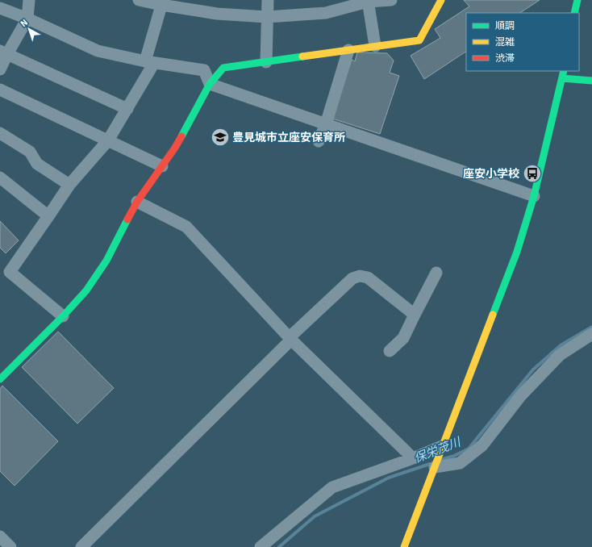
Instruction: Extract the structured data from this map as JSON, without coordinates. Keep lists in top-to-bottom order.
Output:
{
  "water": ["保栄茂川"],
  "places": {
    "school or university": ["豊見城市立座安保育所"],
    "bus stop": ["座安小学校"]
  },
  "legend": ["順調", "混雑", "渋滞"],
  "north": "top left"
}
